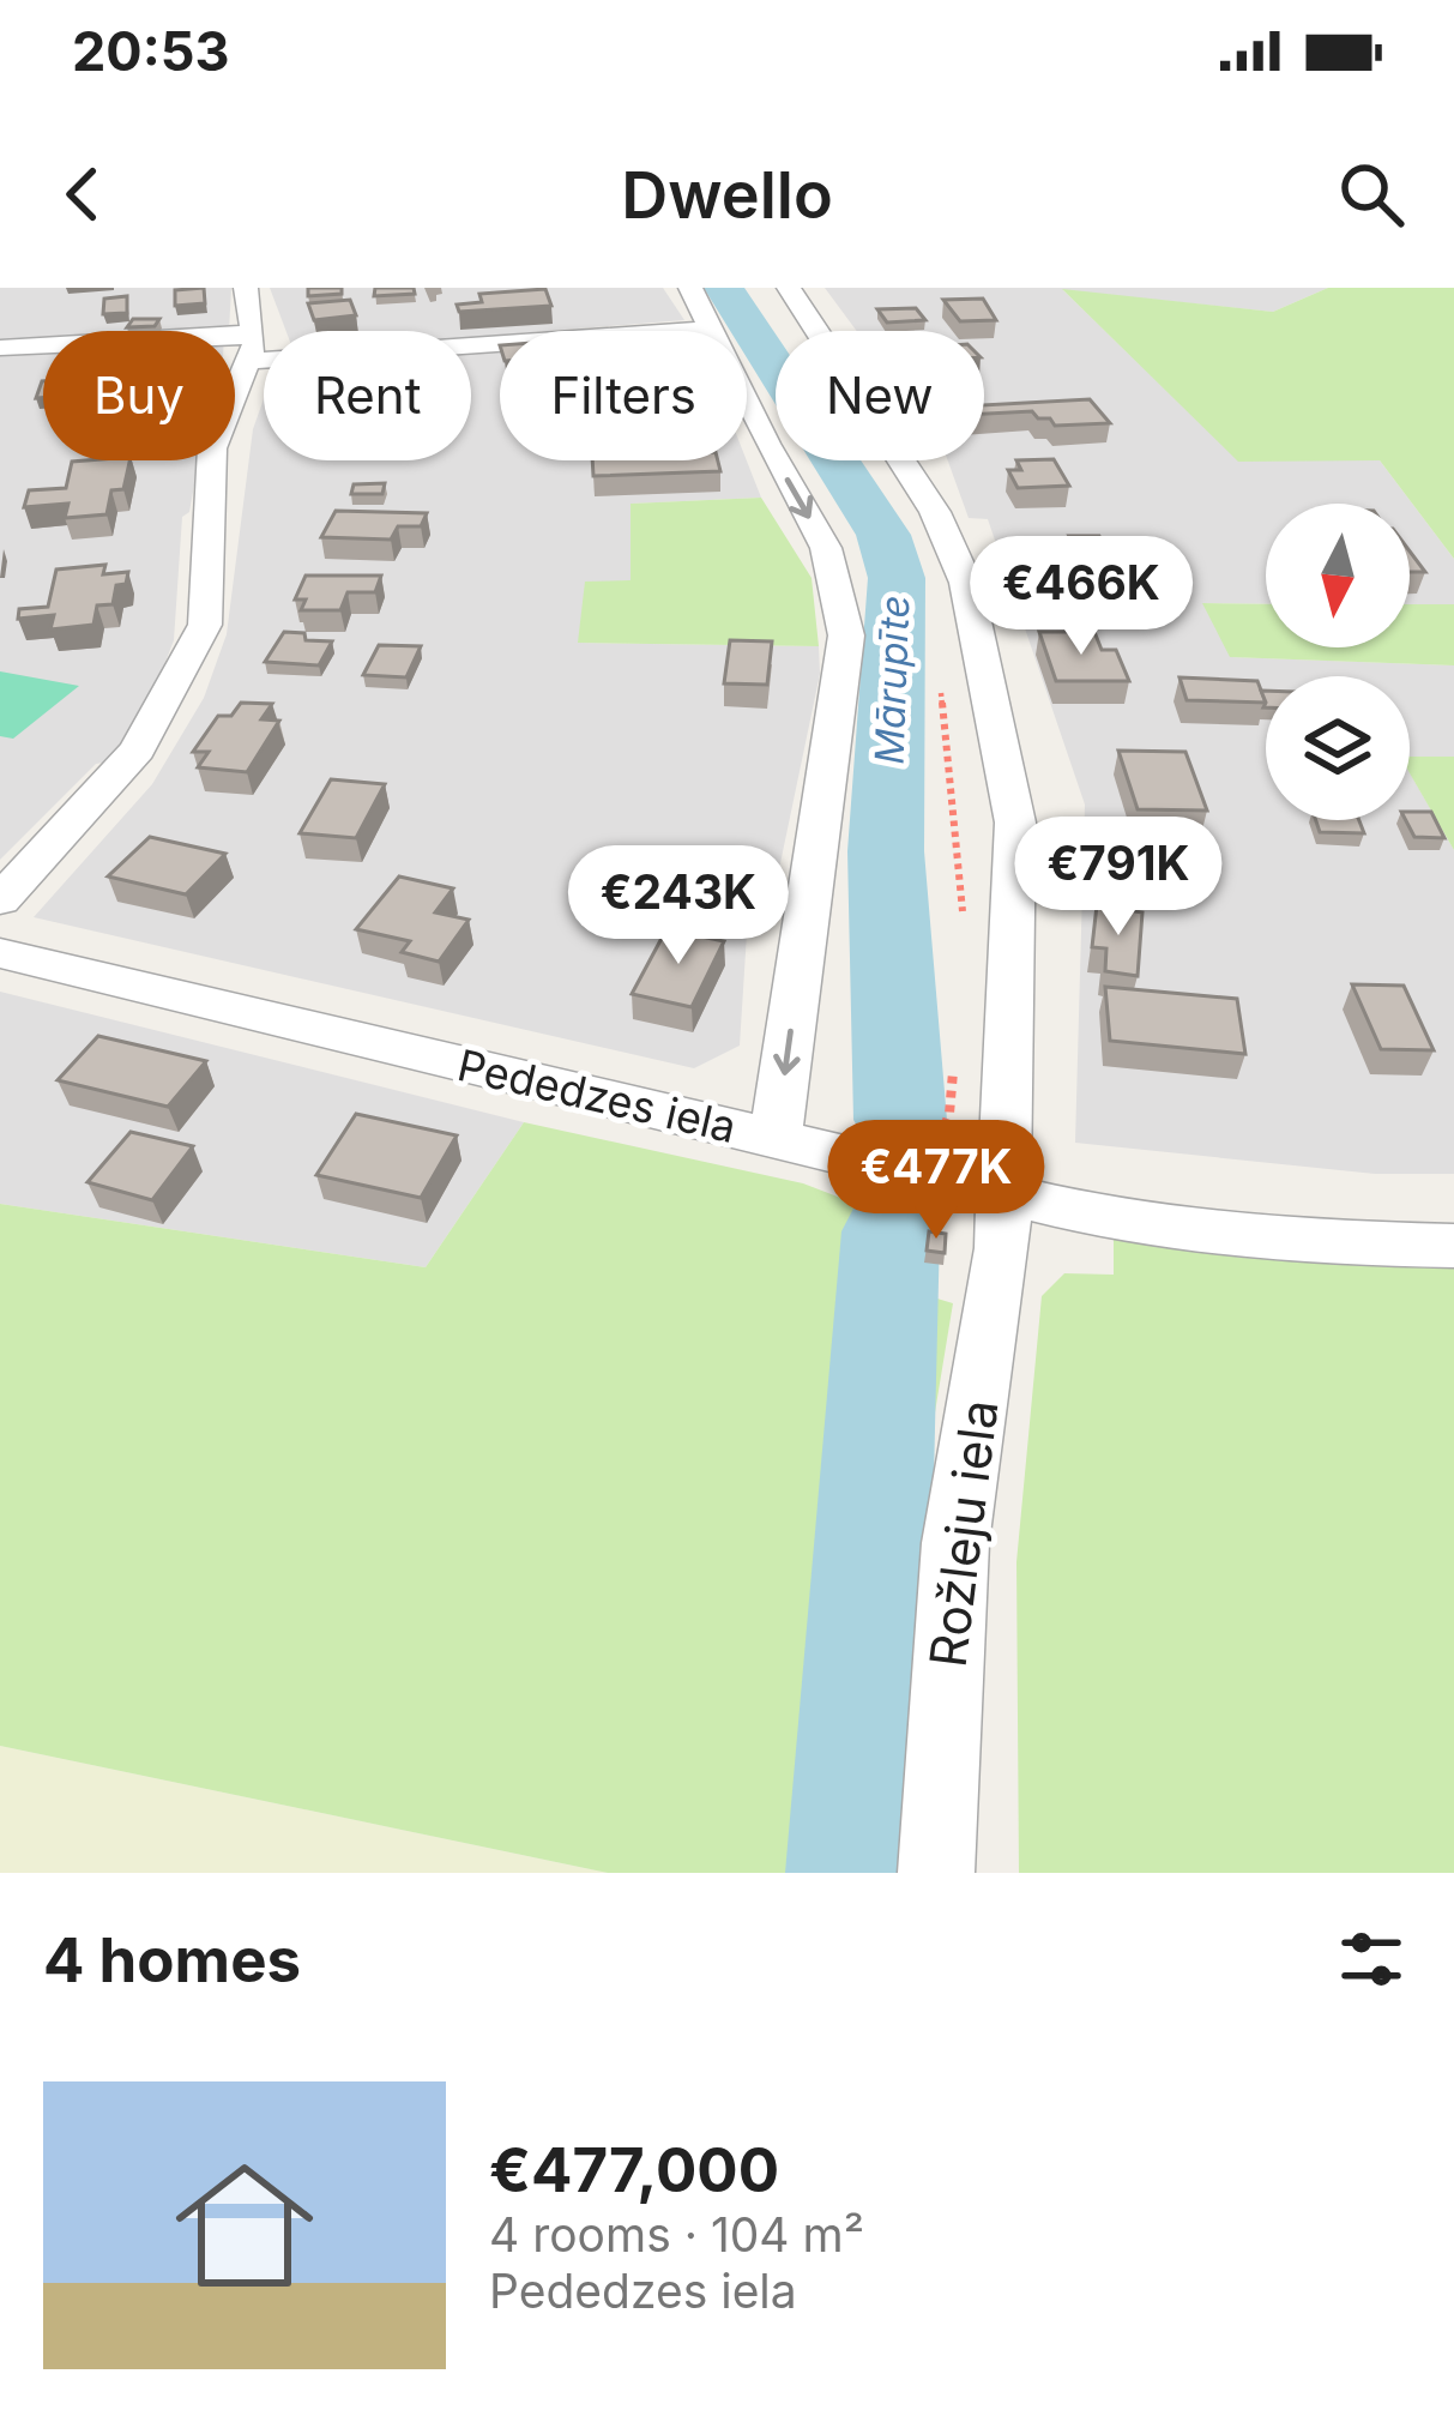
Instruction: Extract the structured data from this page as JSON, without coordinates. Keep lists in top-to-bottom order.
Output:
{
  "streets": {
    "street": ["Pededzes iela", "Rožleju iela"]
  },
  "crossings": [
    ["Pededzes iela", "Rožleju iela"]
  ],
  "water": ["Mārupīte"],
  "north": "bottom",
  "page": {
    "status": "20:53",
    "header": "Dwello",
    "chip": [
      "Buy",
      "Rent",
      "Filters",
      "New"
    ],
    "price": [
      "€466K",
      "€791K",
      "€243K",
      "€477K"
    ],
    "heading": "4 homes",
    "list": [
      {
        "name": "€477,000",
        "note": "4 rooms · 104 m² · Pededzes iela"
      }
    ]
  }
}
